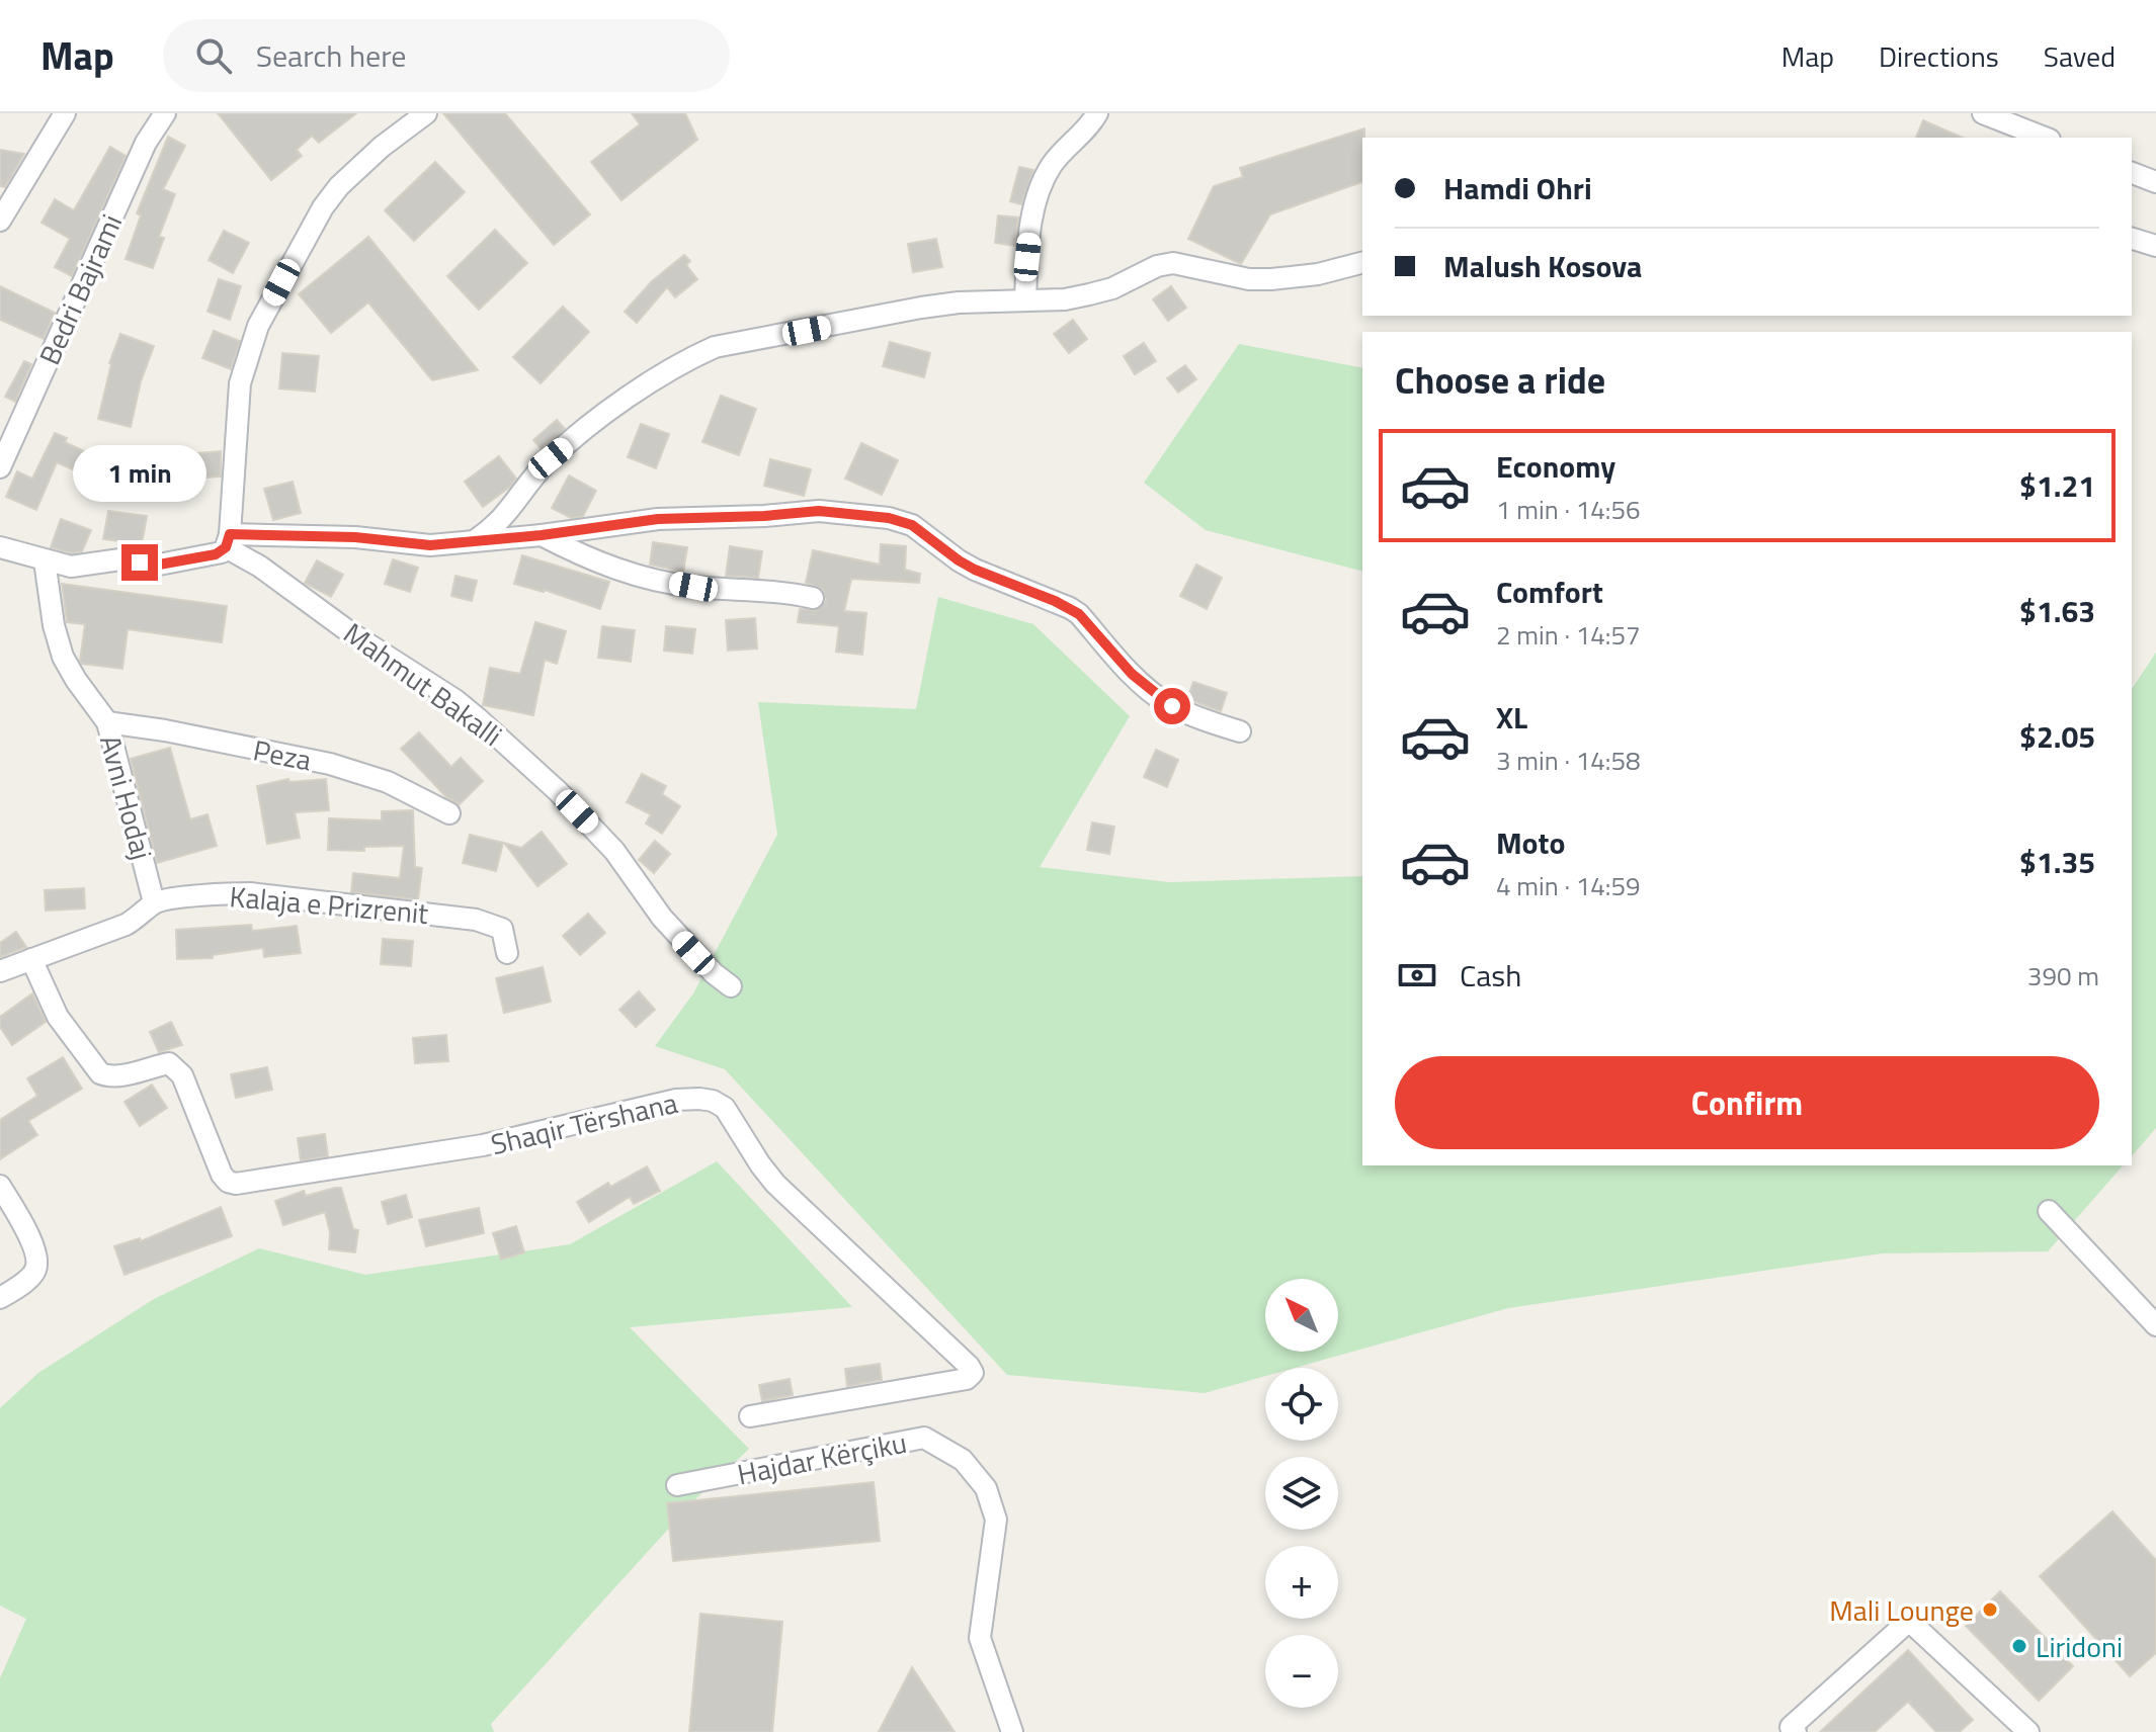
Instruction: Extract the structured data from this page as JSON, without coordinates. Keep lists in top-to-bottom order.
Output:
{
  "streets": {
    "street": [
      "Bedri Bajrami",
      "Mahmut Bakalli",
      "Peza",
      "Avni Hodaj",
      "Kalaja e Prizrenit",
      "Shaqir Tërshana",
      "Hajdar Kërçiku"
    ]
  },
  "crossings": [
    ["Peza", "Avni Hodaj"],
    ["Avni Hodaj", "Kalaja e Prizrenit"],
    ["Kalaja e Prizrenit", "Shaqir Tërshana"]
  ],
  "places": ["Mali Lounge", "Liridoni"],
  "north": "top left",
  "page": {
    "header": "Map",
    "search": "Search here",
    "nav": ["Map", "Directions", "Saved"],
    "banner": ["Hamdi Ohri", "Malush Kosova"],
    "heading": "Choose a ride",
    "list": [
      {
        "name": "Economy",
        "note": "1 min · 14:56",
        "value": "$1.21"
      },
      {
        "name": "Comfort",
        "note": "2 min · 14:57",
        "value": "$1.63"
      },
      {
        "name": "XL",
        "note": "3 min · 14:58",
        "value": "$2.05"
      },
      {
        "name": "Moto",
        "note": "4 min · 14:59",
        "value": "$1.35"
      }
    ],
    "bubble": "1 min",
    "pay": ["Cash", "390 m"],
    "buttons": "Confirm",
    "map_buttons": ["+", "−"]
  }
}
